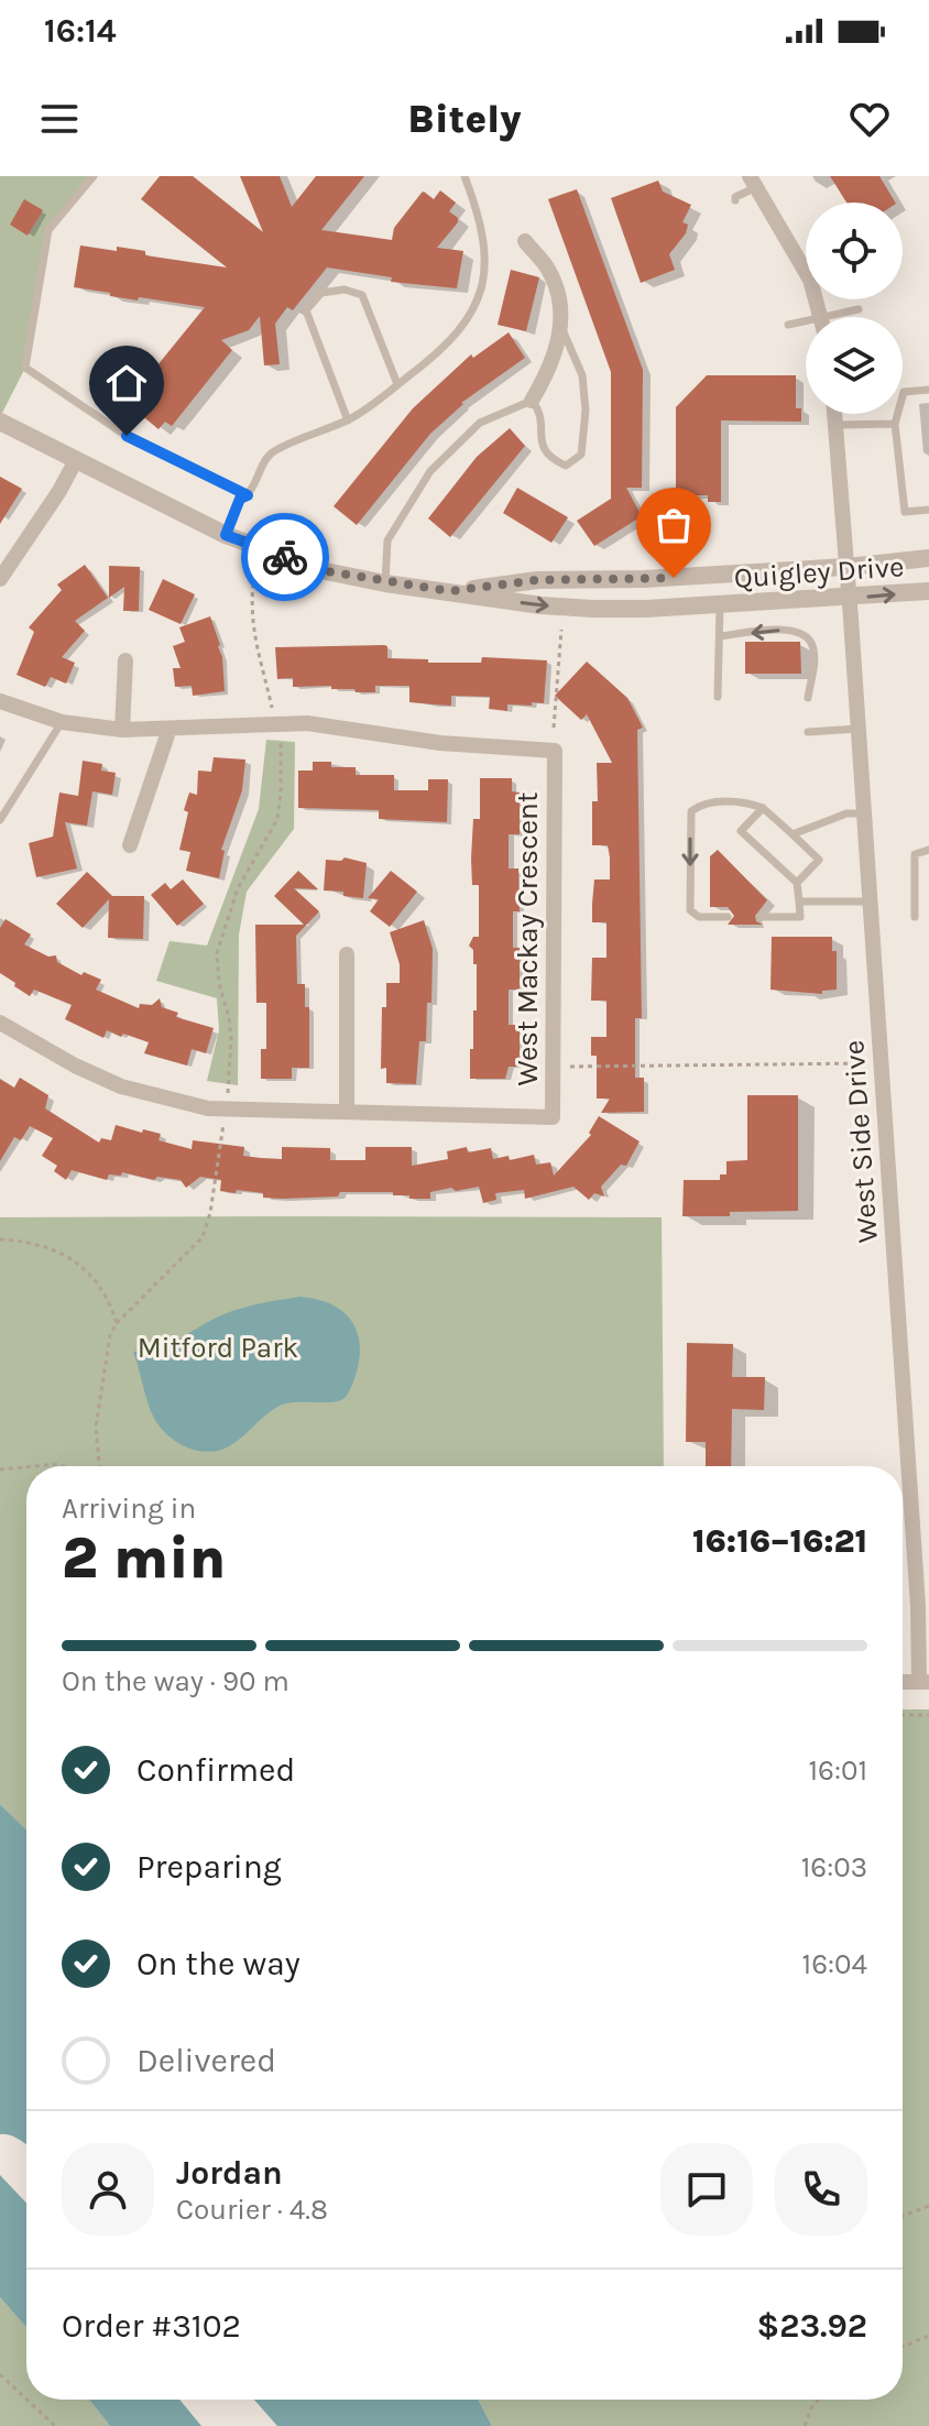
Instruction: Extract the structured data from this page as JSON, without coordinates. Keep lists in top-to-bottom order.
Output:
{
  "streets": {
    "street": ["Quigley Drive", "West Mackay Crescent", "West Side Drive"]
  },
  "crossings": [
    ["Quigley Drive", "West Side Drive"]
  ],
  "parks": ["Mitford Park"],
  "page": {
    "status": "16:14",
    "header": "Bitely",
    "heading": ["2 min", "Arriving in", "16:16–16:21"],
    "panel": [
      "Jordan",
      "Courier · 4.8",
      "Order #3102",
      "$23.92"
    ],
    "bar": "On the way · 90 m",
    "list": [
      ["Confirmed", "16:01"],
      ["Preparing", "16:03"],
      ["On the way", "16:04"],
      "Delivered"
    ]
  }
}
